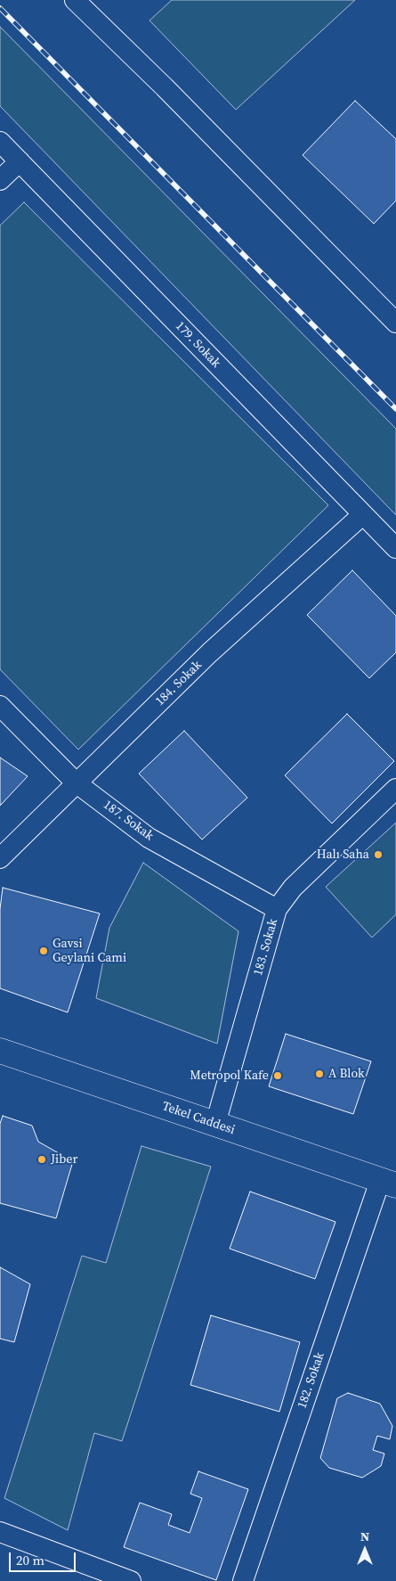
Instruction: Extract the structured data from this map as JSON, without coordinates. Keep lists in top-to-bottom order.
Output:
{
  "streets": {
    "street": [
      "179. Sokak",
      "184. Sokak",
      "187. Sokak",
      "183. Sokak",
      "Tekel Caddesi",
      "182. Sokak"
    ]
  },
  "crossings": [
    ["179. Sokak", "184. Sokak"],
    ["184. Sokak", "187. Sokak"],
    ["187. Sokak", "183. Sokak"],
    ["183. Sokak", "Tekel Caddesi"],
    ["Tekel Caddesi", "182. Sokak"]
  ],
  "places": [
    "Halı Saha",
    "Gavsi Geylani Cami",
    "A Blok",
    "Metropol Kafe",
    "Jiber"
  ],
  "scale_bar": "20 m",
  "north": "top"
}
